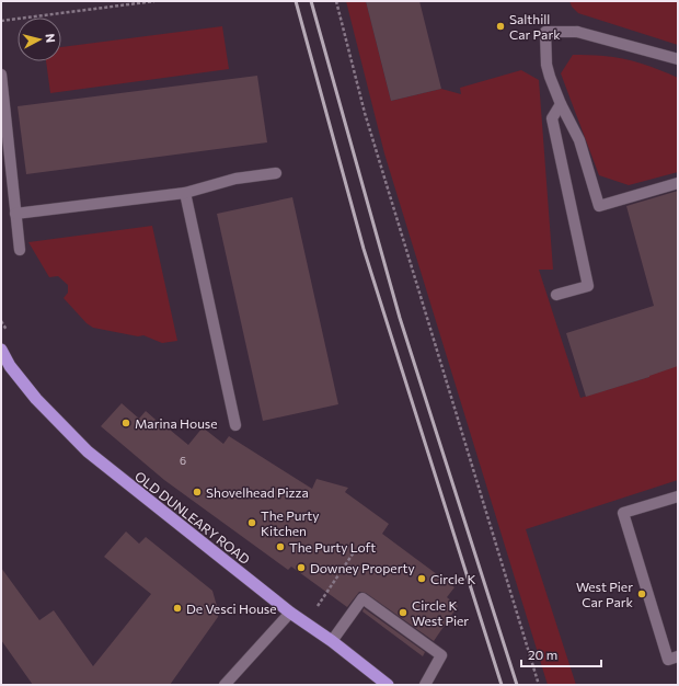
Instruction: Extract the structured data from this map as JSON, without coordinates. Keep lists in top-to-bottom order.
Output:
{
  "streets": {
    "highway": ["OLD DUNLEARY ROAD"]
  },
  "places": [
    "Salthill Car Park",
    "Marina House",
    "Shovelhead Pizza",
    "The Purty Kitchen",
    "The Purty Loft",
    "Downey Property",
    "Circle K",
    "West Pier Car Park",
    "De Vesci House",
    "Circle K West Pier"
  ],
  "house_numbers": ["6"],
  "scale_bar": "20 m",
  "north": "right"
}
